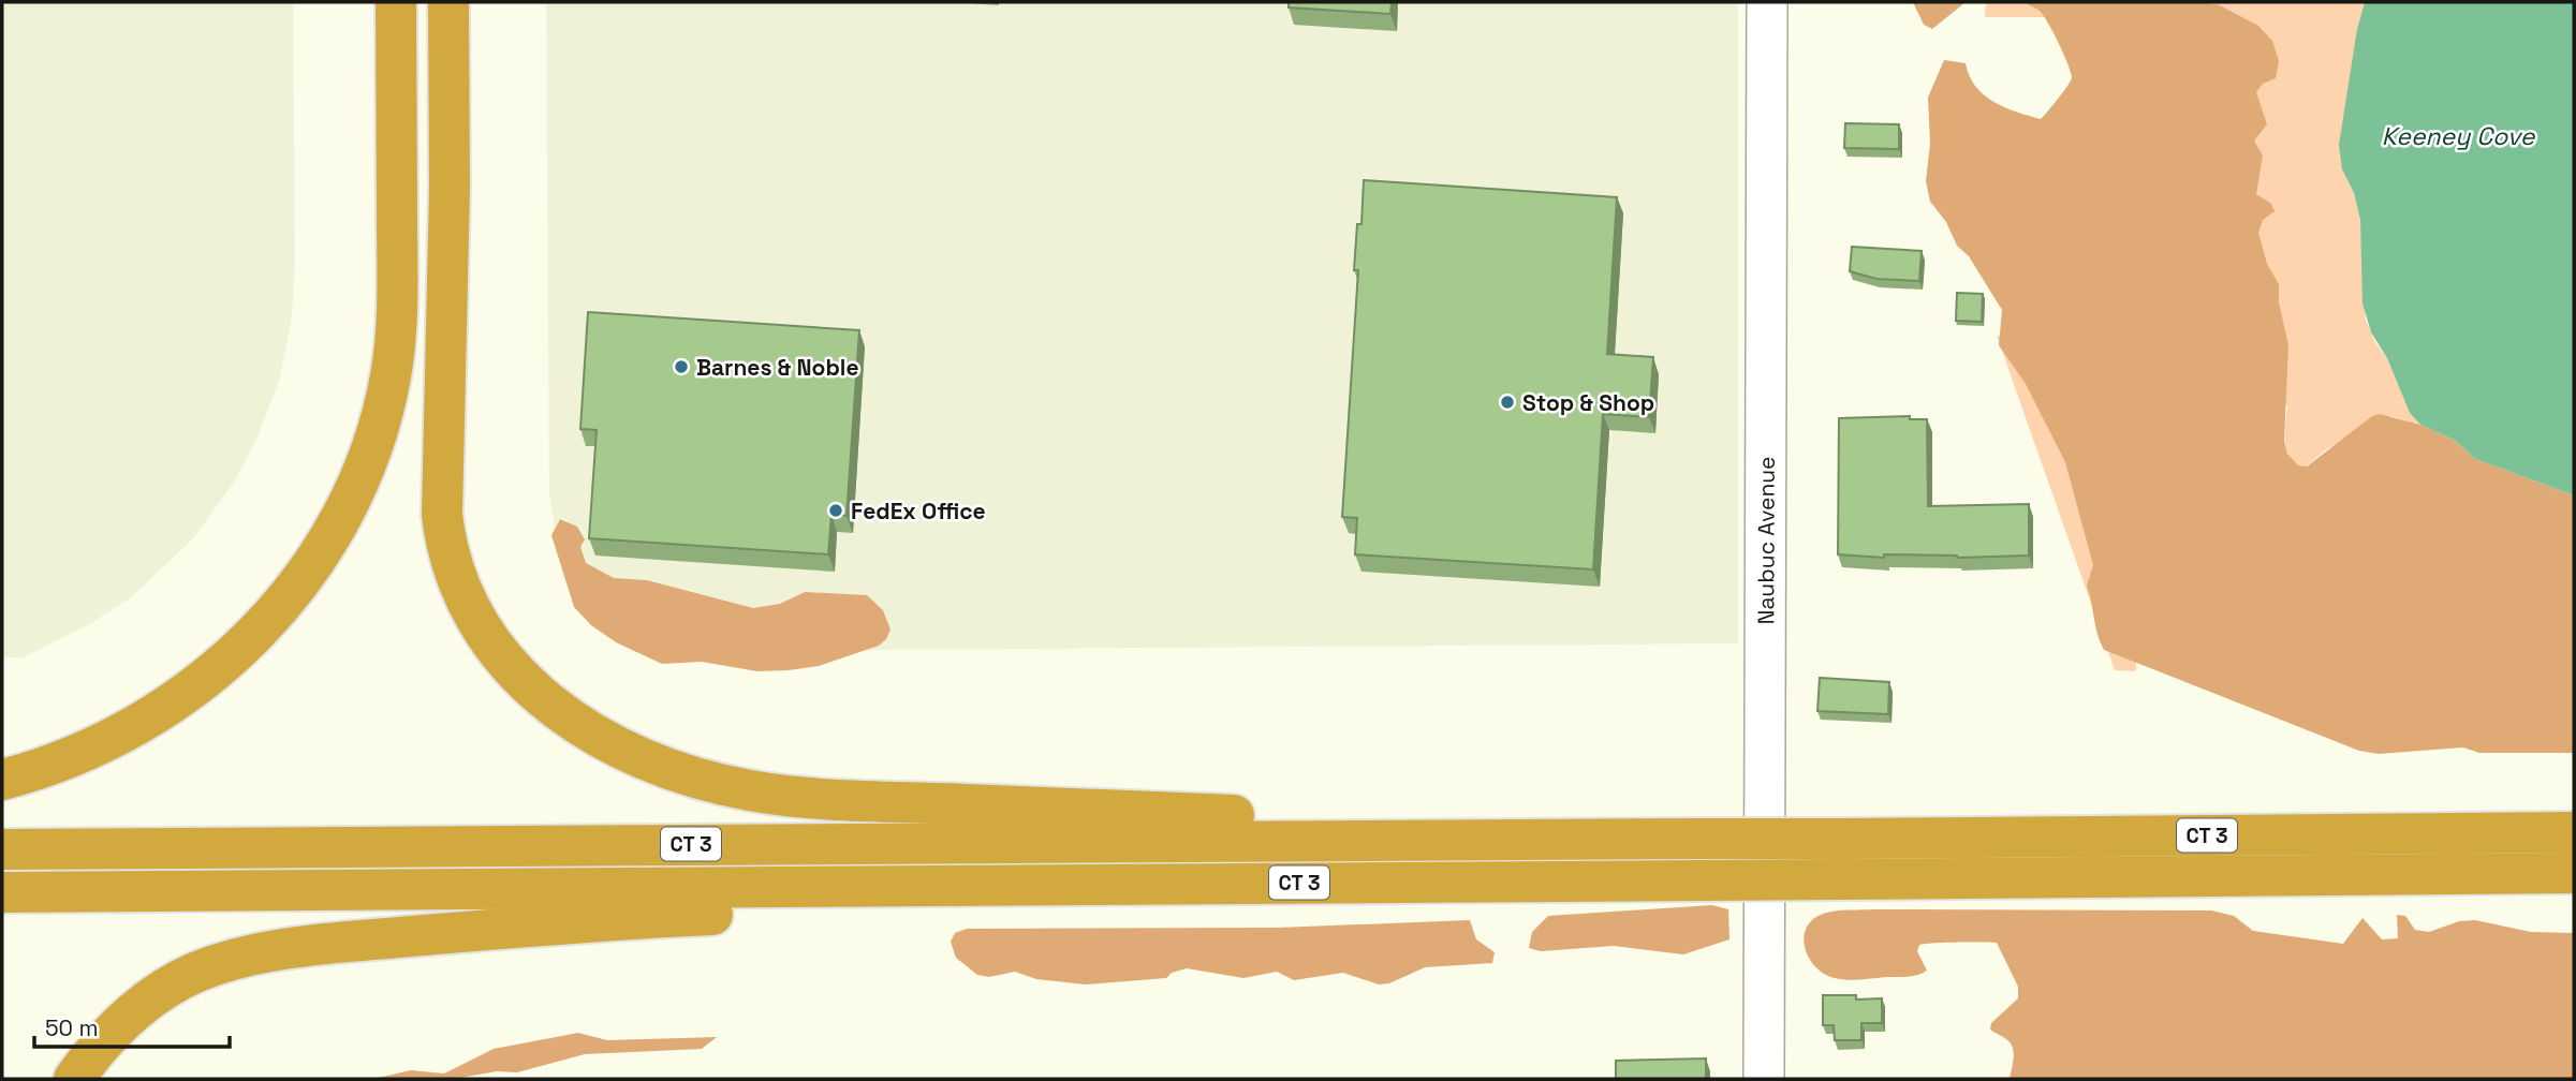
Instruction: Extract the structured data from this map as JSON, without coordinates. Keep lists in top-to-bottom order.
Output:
{
  "streets": {
    "highway": ["CT 3"],
    "main road": ["Naubuc Avenue"]
  },
  "water": ["Keeney Cove"],
  "places": ["Barnes & Noble", "Stop & Shop", "FedEx Office"],
  "scale_bar": "50 m"
}
